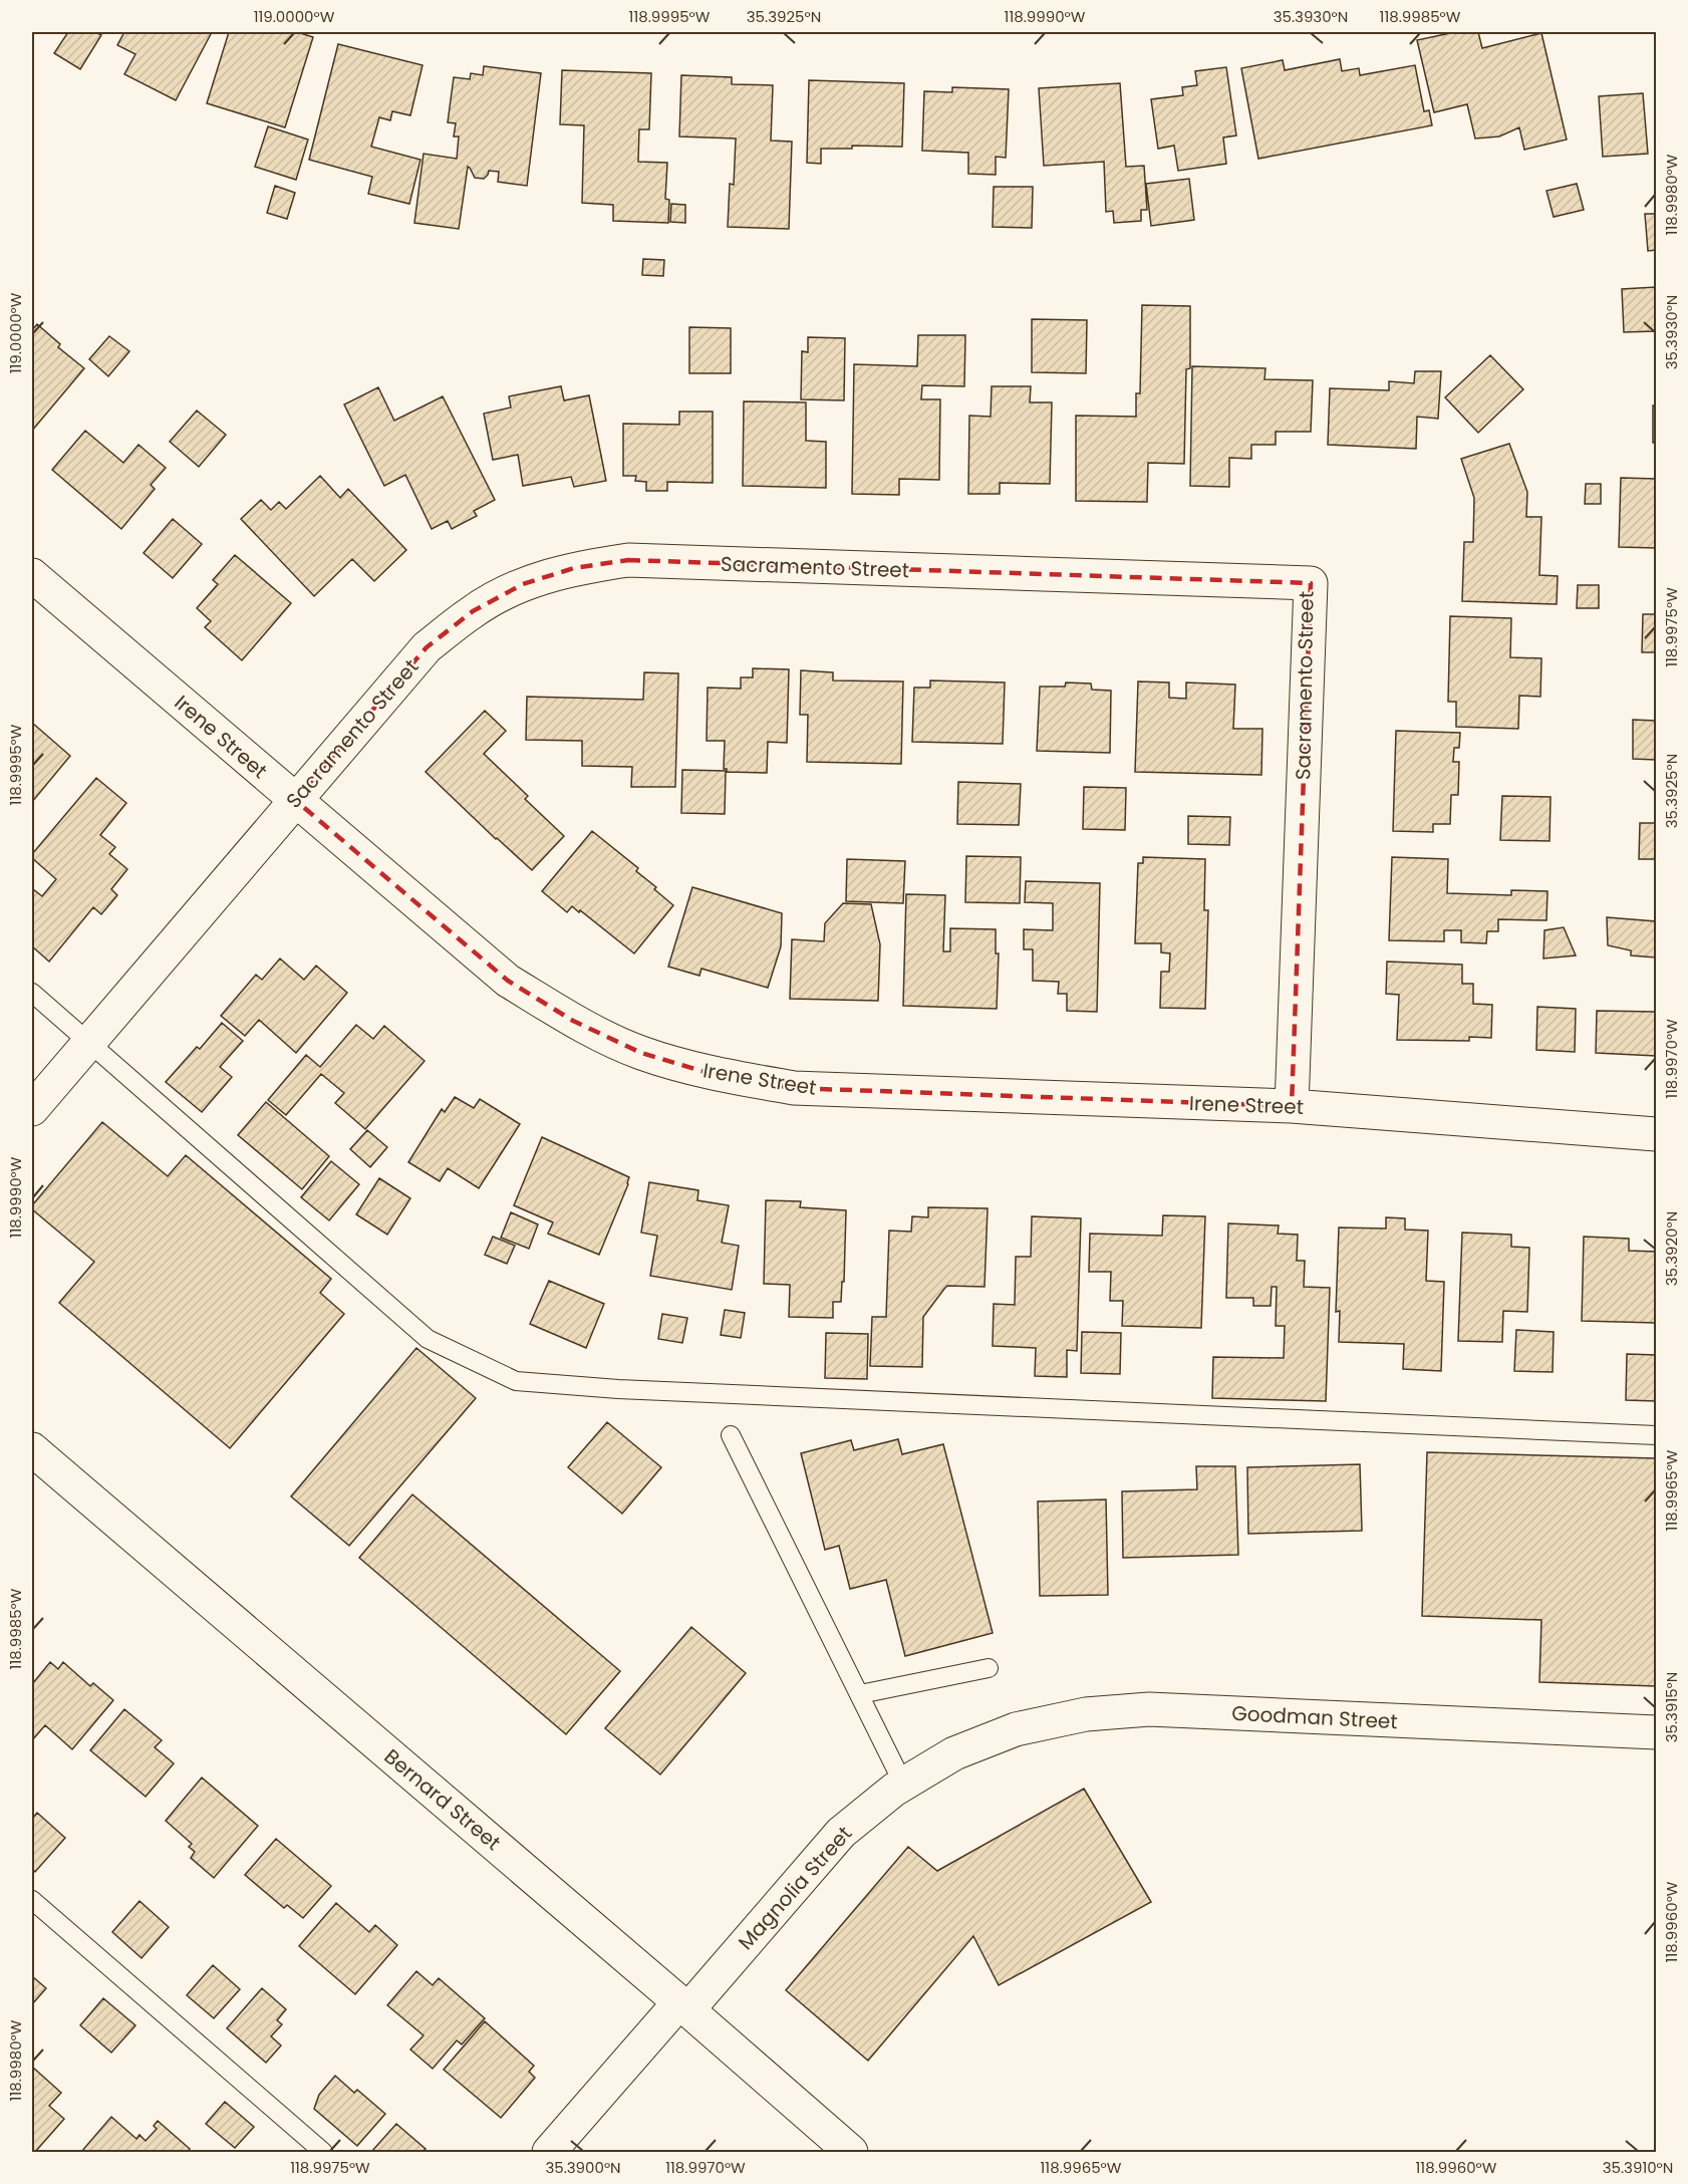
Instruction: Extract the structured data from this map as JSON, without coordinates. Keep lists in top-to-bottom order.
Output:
{
  "streets": {
    "street": [
      "Sacramento Street",
      "Irene Street",
      "Goodman Street",
      "Bernard Street",
      "Magnolia Street"
    ]
  },
  "crossings": [
    ["Sacramento Street", "Irene Street"],
    ["Goodman Street", "Magnolia Street"],
    ["Bernard Street", "Magnolia Street"]
  ],
  "coordinates": [
    "119.0000°W",
    "118.9995°W",
    "35.3925°N",
    "118.9990°W",
    "35.3930°N",
    "118.9985°W",
    "118.9980°W",
    "118.9975°W",
    "118.9970°W",
    "35.3920°N",
    "118.9965°W",
    "35.3915°N",
    "118.9960°W",
    "35.3900°N",
    "35.3910°N"
  ]
}
